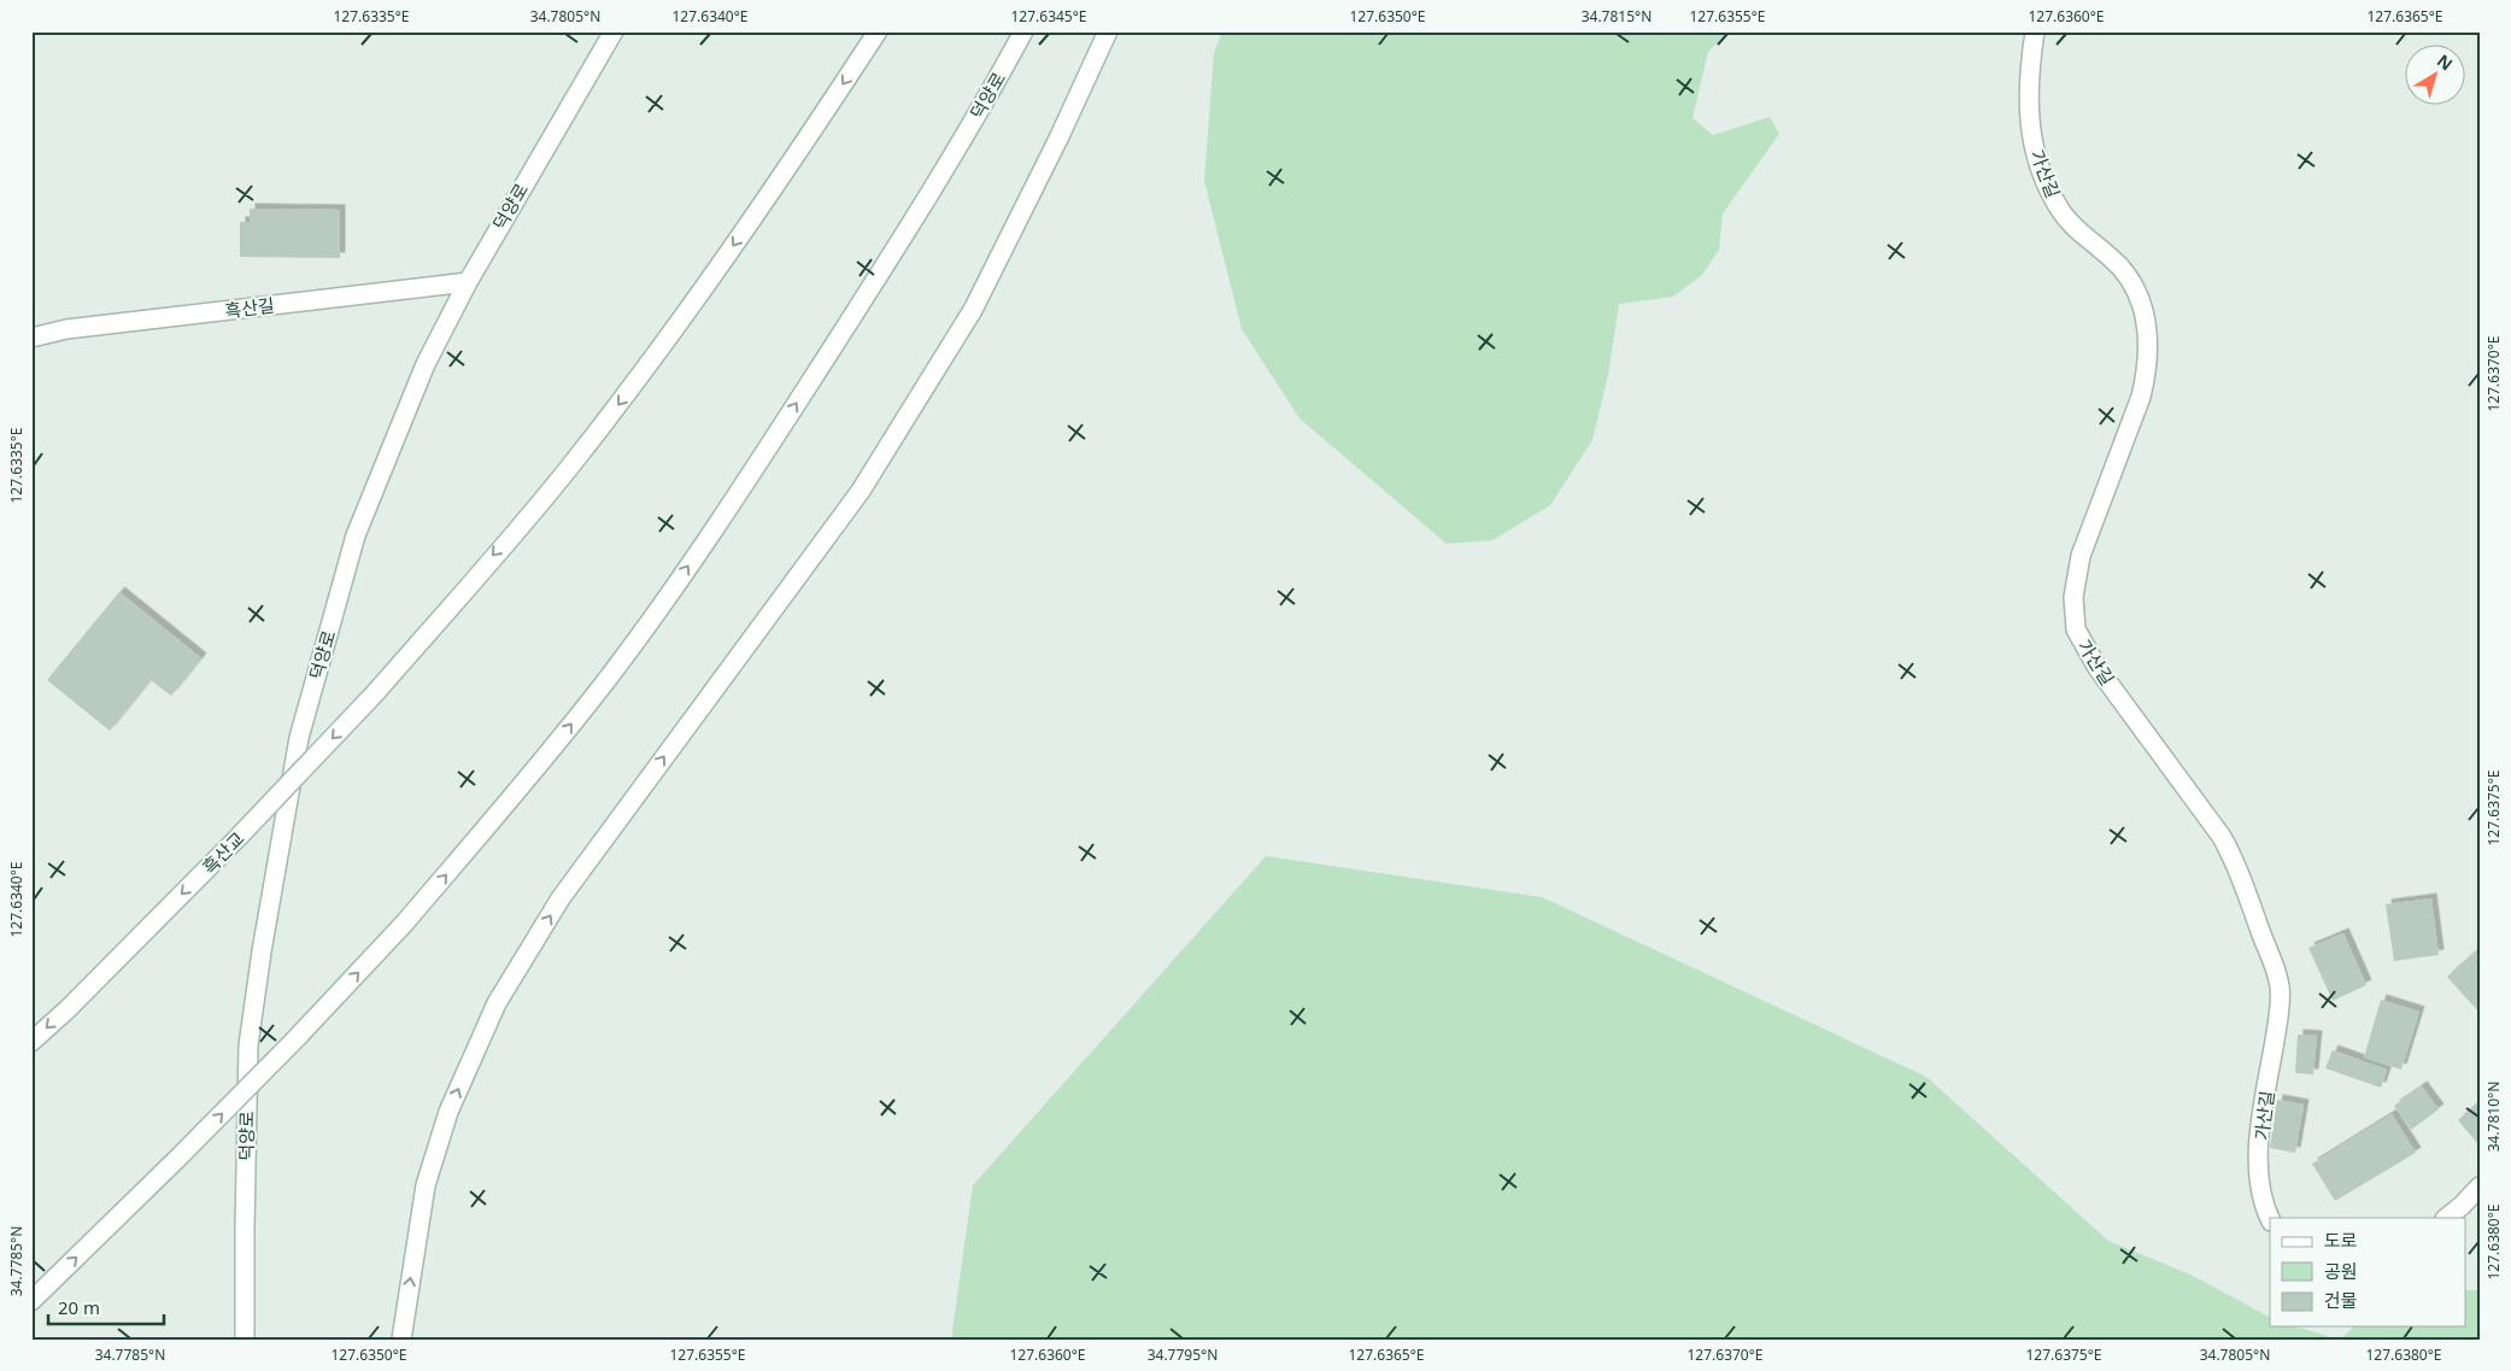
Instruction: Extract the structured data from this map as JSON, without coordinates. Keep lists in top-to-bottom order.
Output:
{
  "streets": {
    "main road": [
      "덕양로",
      "가산길",
      "흑산길",
      "흑산교"
    ]
  },
  "crossings": [
    ["덕양로", "흑산길"]
  ],
  "one_way": ["흑산교"],
  "legend": ["도로", "공원", "건물"],
  "scale_bar": "20 m",
  "north": "top right",
  "coordinates": [
    "127.6335°E",
    "34.7805°N",
    "127.6340°E",
    "127.6345°E",
    "127.6350°E",
    "34.7815°N",
    "127.6355°E",
    "127.6360°E",
    "127.6365°E",
    "127.6370°E",
    "127.6375°E",
    "34.7810°N",
    "127.6380°E",
    "34.7785°N",
    "34.7795°N"
  ]
}
